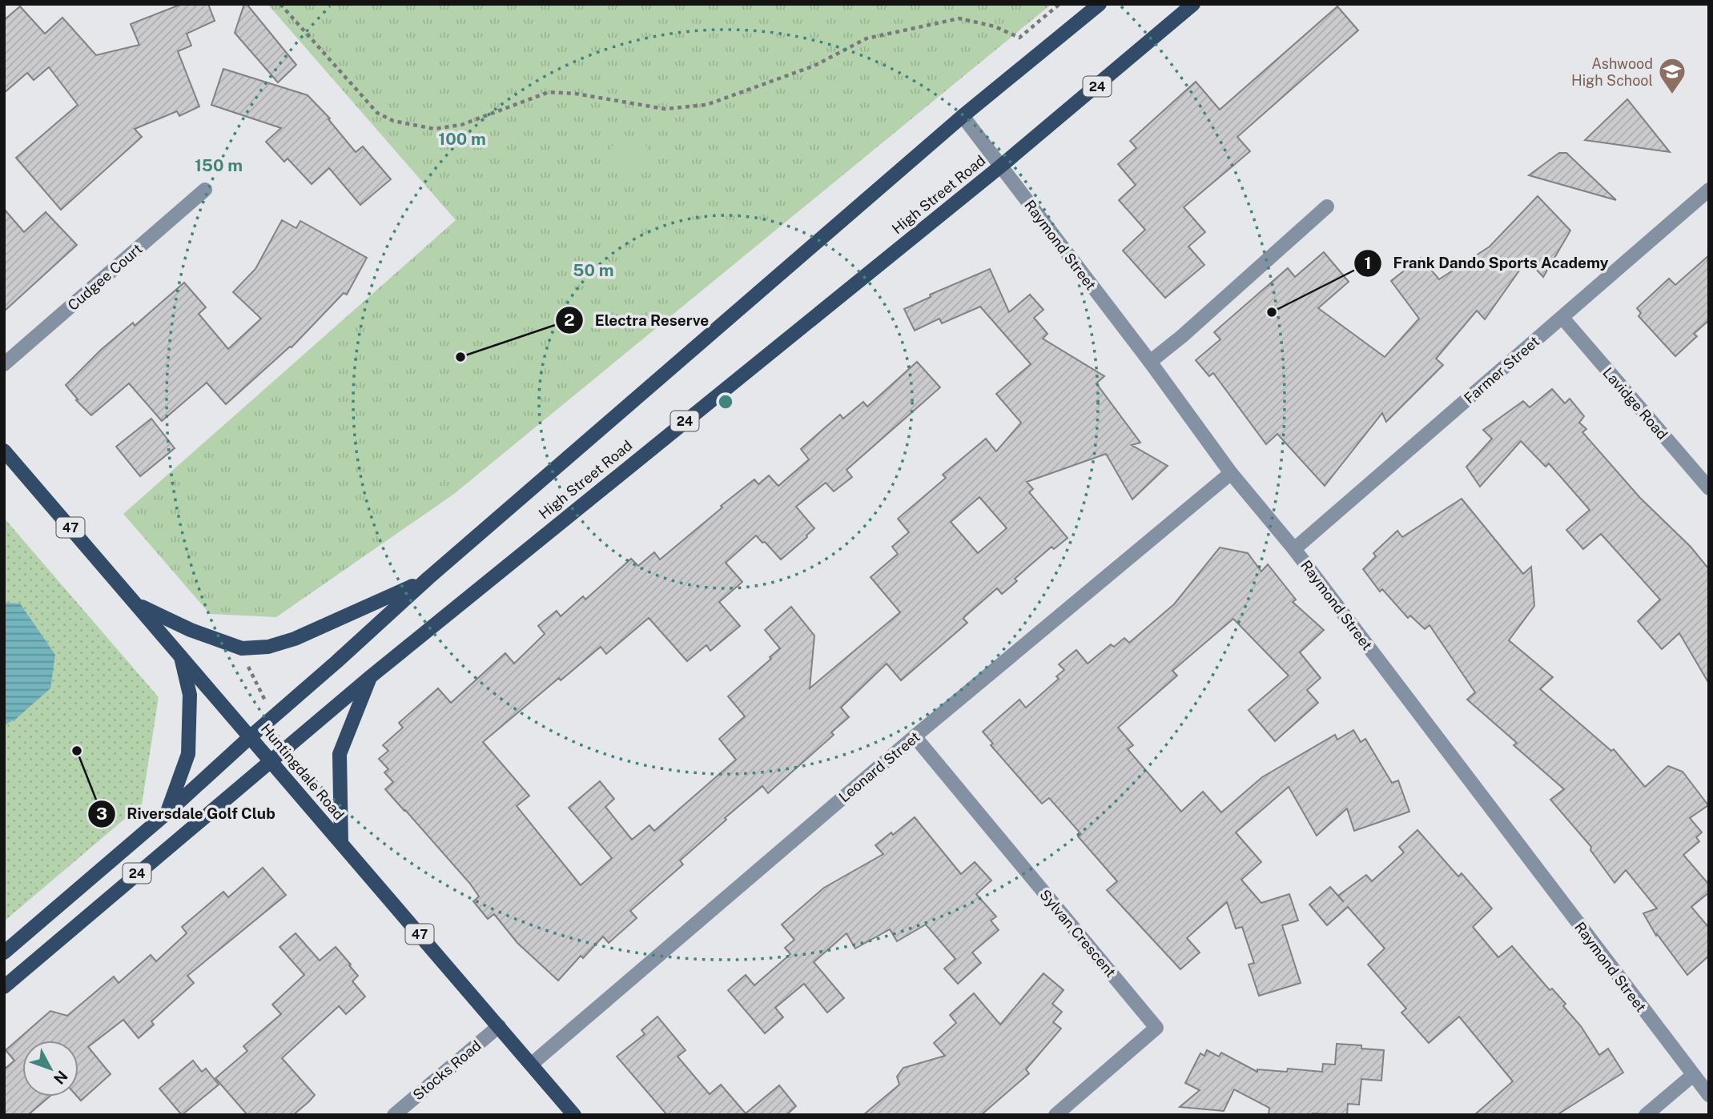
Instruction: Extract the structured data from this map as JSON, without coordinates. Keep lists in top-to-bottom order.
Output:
{
  "streets": {
    "main road": [
      "24",
      "High Street Road",
      "47",
      "Huntingdale Road"
    ],
    "street": [
      "Raymond Street",
      "Cudgee Court",
      "Farmer Street",
      "Lavidge Road",
      "Leonard Street",
      "Sylvan Crescent",
      "Stocks Road"
    ]
  },
  "crossings": [
    ["High Street Road", "Raymond Street"],
    ["High Street Road", "Huntingdale Road"],
    ["Raymond Street", "Farmer Street"],
    ["Raymond Street", "Leonard Street"],
    ["Farmer Street", "Lavidge Road"],
    ["Leonard Street", "Huntingdale Road"],
    ["Leonard Street", "Sylvan Crescent"],
    ["Huntingdale Road", "Stocks Road"]
  ],
  "places": {
    "school or university": ["Ashwood High School"],
    "other": ["Frank Dando Sports Academy", "Electra Reserve", "Riversdale Golf Club"]
  },
  "north": "bottom right",
  "rings": ["100 m", "150 m", "50 m"]
}
